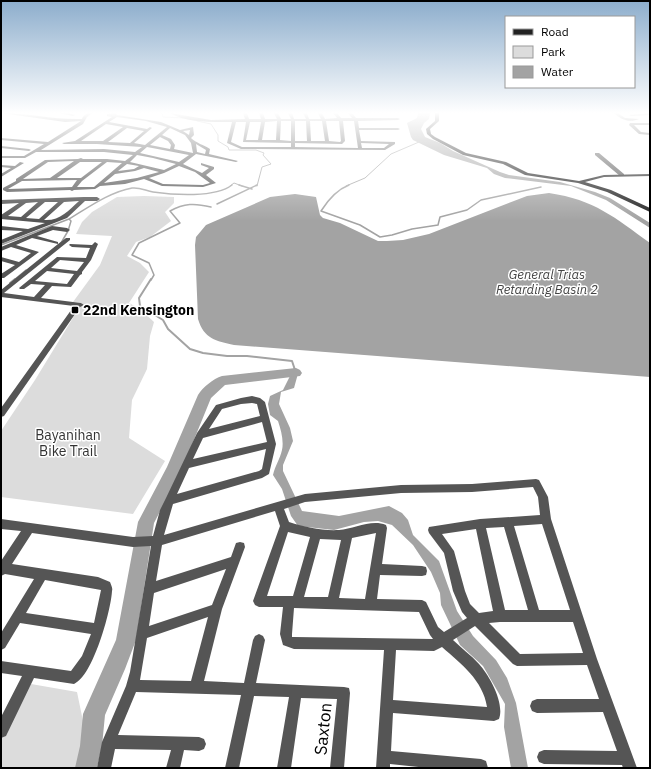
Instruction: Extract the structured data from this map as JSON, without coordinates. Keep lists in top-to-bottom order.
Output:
{
  "streets": {
    "street": ["Saxton"]
  },
  "water": ["General Trias Retarding Basin 2"],
  "parks": ["Bayanihan Bike Trail"],
  "places": {
    "transit": ["22nd Kensington"]
  },
  "legend": ["Road", "Park", "Water"]
}
